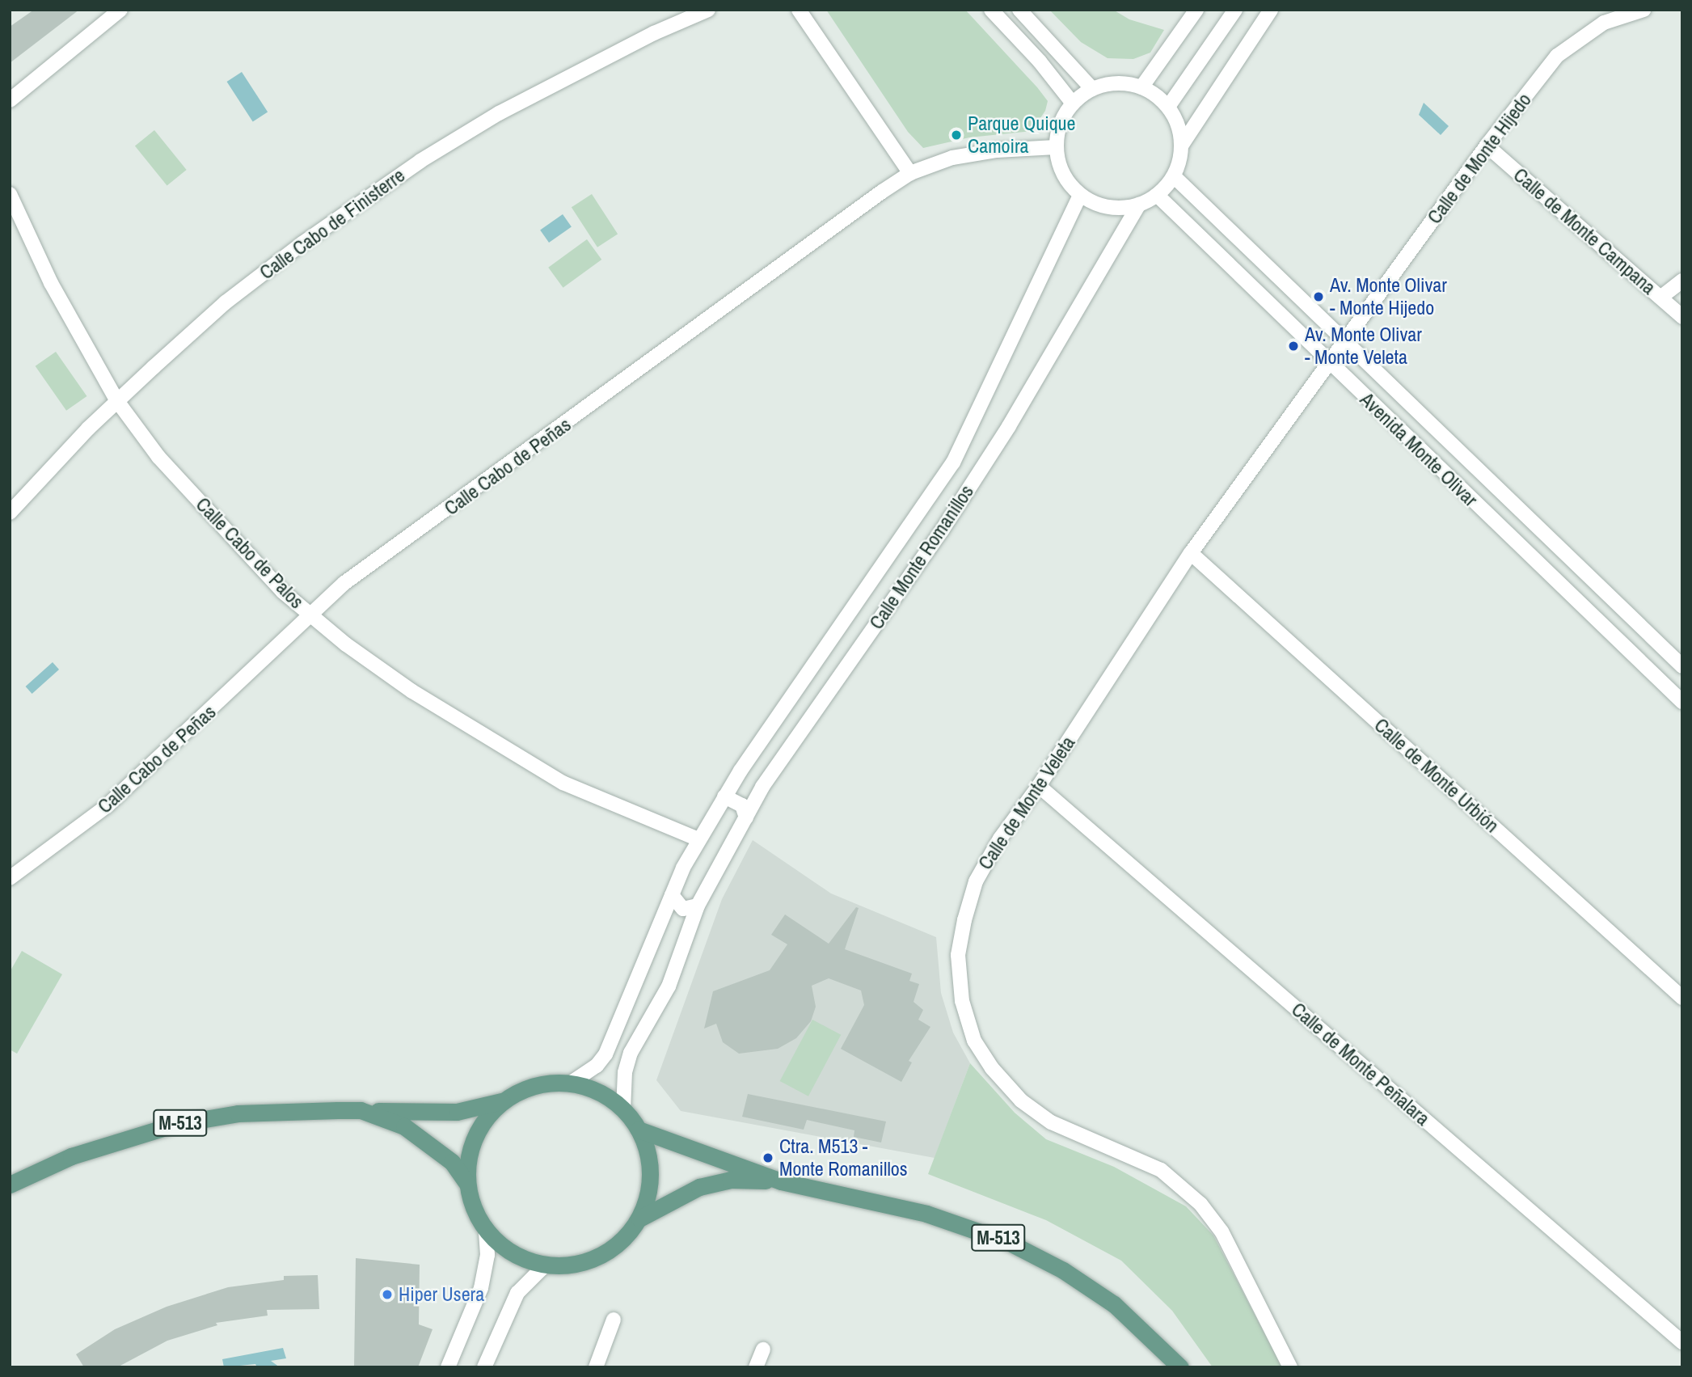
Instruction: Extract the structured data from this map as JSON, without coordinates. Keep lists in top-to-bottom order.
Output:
{
  "streets": {
    "main road": ["M-513"],
    "street": [
      "Calle de Monte Hijedo",
      "Calle Cabo de Finisterre",
      "Calle de Monte Campana",
      "Avenida Monte Olivar",
      "Calle Cabo de Peñas",
      "Calle Cabo de Palos",
      "Calle Monte Romanillos",
      "Calle de Monte Urbión",
      "Calle de Monte Veleta",
      "Calle de Monte Peñalara"
    ]
  },
  "crossings": [
    ["Calle de Monte Hijedo", "Calle de Monte Campana"],
    ["Calle de Monte Hijedo", "Avenida Monte Olivar"],
    ["Calle de Monte Hijedo", "Calle de Monte Veleta"],
    ["Calle Cabo de Finisterre", "Calle Cabo de Palos"],
    ["Avenida Monte Olivar", "Calle Cabo de Peñas"],
    ["Avenida Monte Olivar", "Calle Monte Romanillos"],
    ["Avenida Monte Olivar", "Calle de Monte Veleta"],
    ["Calle Cabo de Peñas", "Calle Cabo de Palos"],
    ["Calle Cabo de Peñas", "Calle Monte Romanillos"],
    ["Calle Cabo de Palos", "Calle Monte Romanillos"],
    ["Calle Monte Romanillos", "M-513"],
    ["Calle de Monte Urbión", "Calle de Monte Veleta"],
    ["Calle de Monte Veleta", "Calle de Monte Peñalara"]
  ],
  "places": [
    "Parque Quique Camoira",
    "Av. Monte Olivar - Monte Hijedo",
    "Av. Monte Olivar - Monte Veleta",
    "Ctra. M513 - Monte Romanillos",
    "Hiper Usera"
  ]
}
